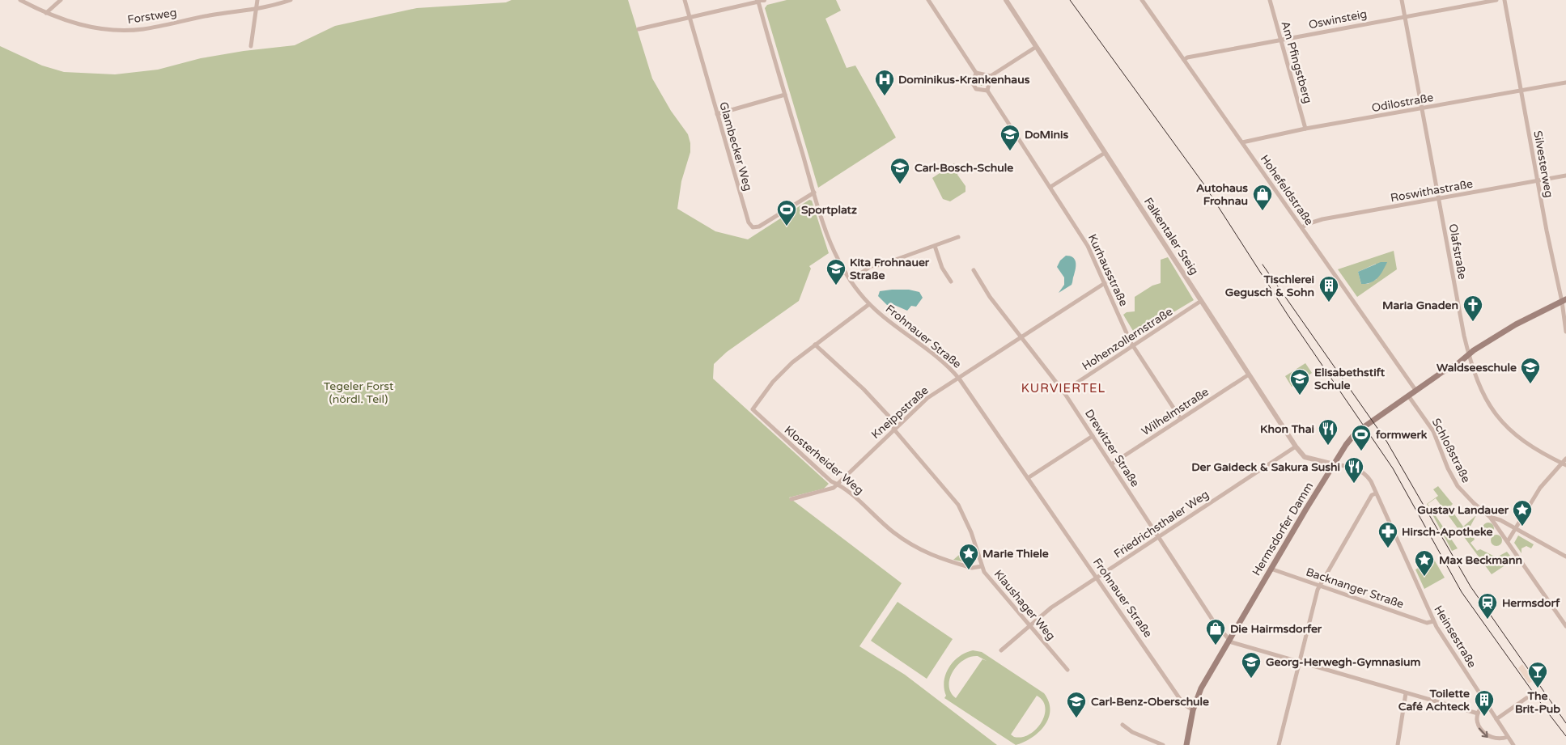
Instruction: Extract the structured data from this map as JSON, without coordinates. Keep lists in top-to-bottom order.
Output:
{
  "streets": {
    "main road": ["Hermsdorfer Damm"],
    "street": [
      "Forstweg",
      "Oswinsteig",
      "Am Pfingstberg",
      "Odilostraße",
      "Glambecker Weg",
      "Silvesterweg",
      "Hohefeldstraße",
      "Roswithastraße",
      "Falkentaler Steig",
      "Olafstraße",
      "Kurhausstraße",
      "Frohnauer Straße",
      "Hohenzollernstraße",
      "Wilhelmstraße",
      "Kneippstraße",
      "Drewitzer Straße",
      "Schloßstraße",
      "Klosterheider Weg",
      "Friedrichsthaler Weg",
      "Backnanger Straße",
      "Klaushager Weg",
      "Heinsestraße"
    ]
  },
  "crossings": [
    ["Oswinsteig", "Am Pfingstberg"],
    ["Oswinsteig", "Hohefeldstraße"],
    ["Oswinsteig", "Olafstraße"],
    ["Am Pfingstberg", "Odilostraße"],
    ["Odilostraße", "Silvesterweg"],
    ["Odilostraße", "Hohefeldstraße"],
    ["Odilostraße", "Olafstraße"],
    ["Glambecker Weg", "Frohnauer Straße"],
    ["Silvesterweg", "Roswithastraße"],
    ["Silvesterweg", "Hermsdorfer Damm"],
    ["Hohefeldstraße", "Roswithastraße"],
    ["Hohefeldstraße", "Hermsdorfer Damm"],
    ["Roswithastraße", "Olafstraße"],
    ["Falkentaler Steig", "Hohenzollernstraße"],
    ["Falkentaler Steig", "Wilhelmstraße"],
    ["Falkentaler Steig", "Friedrichsthaler Weg"],
    ["Falkentaler Steig", "Hermsdorfer Damm"],
    ["Falkentaler Steig", "Heinsestraße"],
    ["Olafstraße", "Hermsdorfer Damm"],
    ["Kurhausstraße", "Hohenzollernstraße"],
    ["Kurhausstraße", "Wilhelmstraße"],
    ["Kurhausstraße", "Kneippstraße"],
    ["Frohnauer Straße", "Kneippstraße"],
    ["Frohnauer Straße", "Klosterheider Weg"],
    ["Frohnauer Straße", "Friedrichsthaler Weg"],
    ["Frohnauer Straße", "Hermsdorfer Damm"],
    ["Hohenzollernstraße", "Drewitzer Straße"],
    ["Wilhelmstraße", "Drewitzer Straße"],
    ["Kneippstraße", "Drewitzer Straße"],
    ["Kneippstraße", "Klosterheider Weg"],
    ["Kneippstraße", "Klaushager Weg"],
    ["Drewitzer Straße", "Friedrichsthaler Weg"],
    ["Drewitzer Straße", "Hermsdorfer Damm"],
    ["Schloßstraße", "Hermsdorfer Damm"],
    ["Klosterheider Weg", "Klaushager Weg"],
    ["Friedrichsthaler Weg", "Klaushager Weg"],
    ["Hermsdorfer Damm", "Backnanger Straße"],
    ["Hermsdorfer Damm", "Heinsestraße"],
    ["Backnanger Straße", "Heinsestraße"]
  ],
  "districts": ["KURVIERTEL"],
  "parks": ["Tegeler Forst (nördl. Teil)"],
  "places": {
    "hospital": ["Dominikus-Krankenhaus"],
    "school or university": [
      "DoMinis",
      "Carl-Bosch-Schule",
      "Kita Frohnauer Straße",
      "Waldseeschule",
      "Elisabethstift Schule",
      "Georg-Herwegh-Gymnasium",
      "Carl-Benz-Oberschule"
    ],
    "shop": ["Autohaus Frohnau", "Die Hairmsdorfer"],
    "sports": ["Sportplatz", "formwerk"],
    "building": ["Tischlerei Gegusch & Sohn", "Toilette Café Achteck"],
    "church": ["Maria Gnaden"],
    "restaurant": ["Khon Thai", "Der Gaideck & Sakura Sushi"],
    "place": ["Gustav Landauer", "Marie Thiele", "Max Beckmann"],
    "pharmacy": ["Hirsch-Apotheke"],
    "station": ["Hermsdorf"],
    "bar": ["The Brit-Pub"]
  }
}
